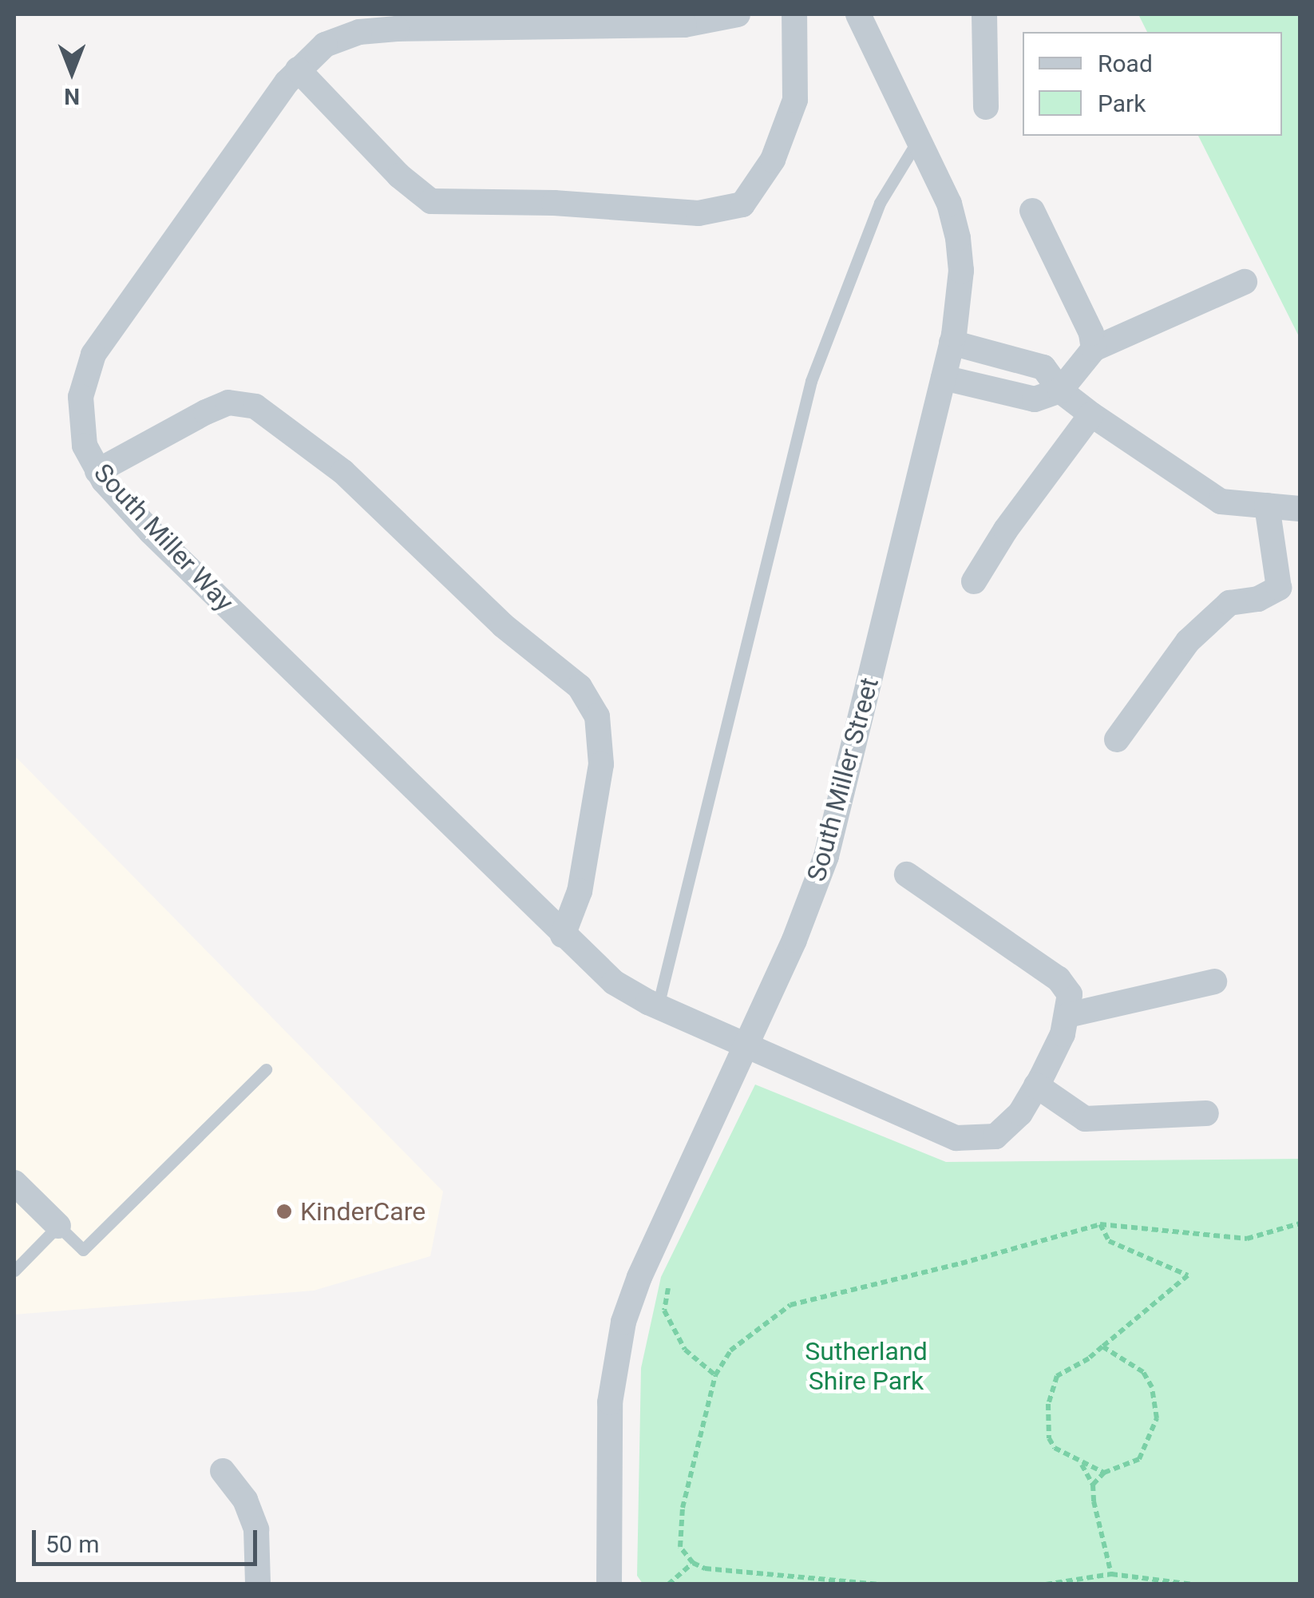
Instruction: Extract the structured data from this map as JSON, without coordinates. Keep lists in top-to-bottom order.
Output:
{
  "streets": {
    "street": ["South Miller Way", "South Miller Street"]
  },
  "crossings": [
    ["South Miller Way", "South Miller Street"]
  ],
  "parks": ["Sutherland Shire Park"],
  "places": ["KinderCare"],
  "legend": ["Road", "Park"],
  "scale_bar": "50 m",
  "north": "bottom"
}
